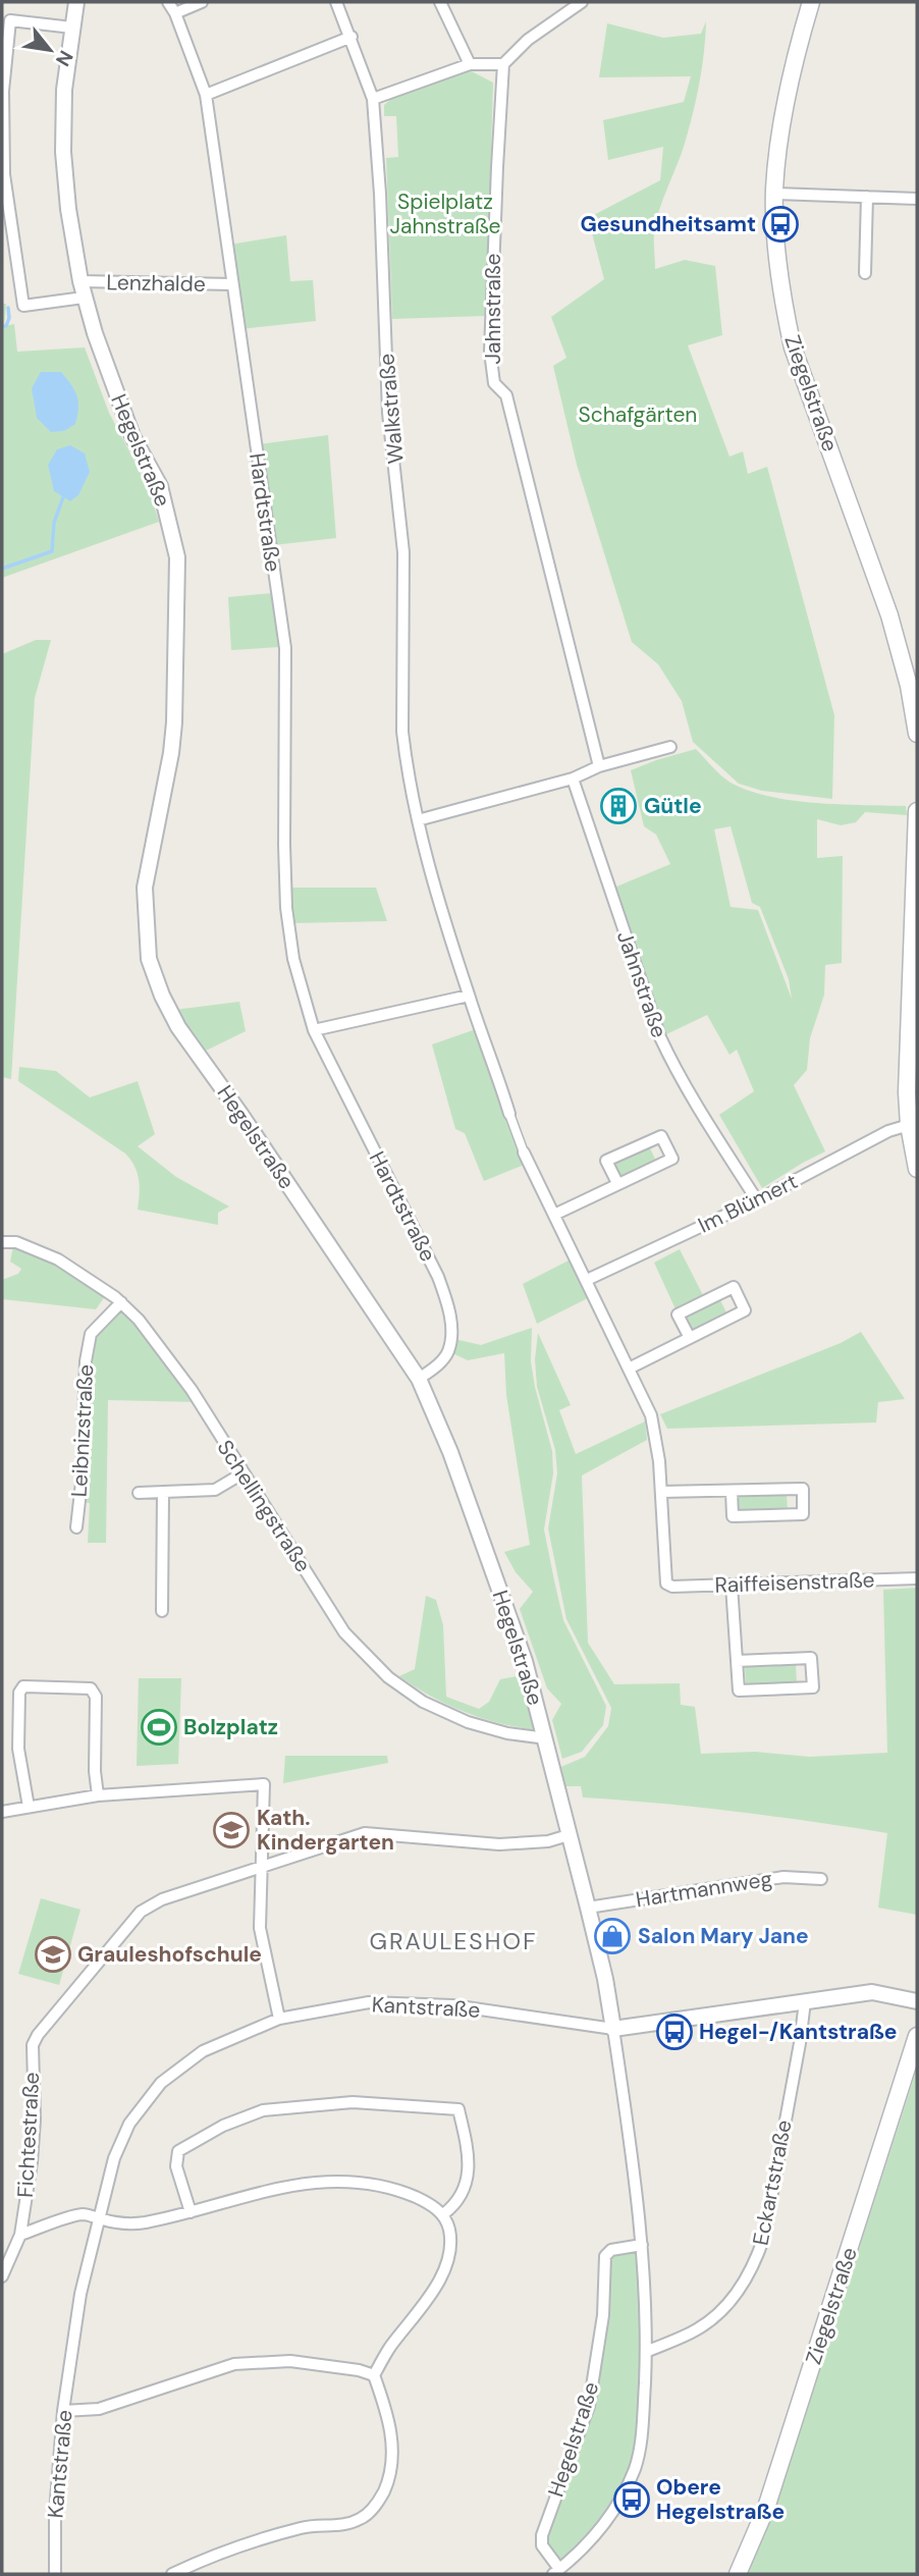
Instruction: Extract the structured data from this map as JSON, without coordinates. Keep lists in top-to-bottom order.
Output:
{
  "streets": {
    "main road": ["Ziegelstraße"],
    "street": [
      "Lenzhalde",
      "Jahnstraße",
      "Walkstraße",
      "Hegelstraße",
      "Hardtstraße",
      "Im Blümert",
      "Leibnizstraße",
      "Schellingstraße",
      "Raiffeisenstraße",
      "Hartmannweg",
      "Kantstraße",
      "Fichtestraße",
      "Eckartstraße"
    ]
  },
  "crossings": [
    ["Lenzhalde", "Hegelstraße"],
    ["Lenzhalde", "Hardtstraße"],
    ["Jahnstraße", "Im Blümert"],
    ["Hegelstraße", "Hardtstraße"],
    ["Hegelstraße", "Schellingstraße"],
    ["Hegelstraße", "Hartmannweg"],
    ["Hegelstraße", "Kantstraße"],
    ["Hegelstraße", "Eckartstraße"],
    ["Leibnizstraße", "Schellingstraße"],
    ["Kantstraße", "Fichtestraße"],
    ["Kantstraße", "Eckartstraße"]
  ],
  "districts": ["GRAULESHOF"],
  "parks": ["Spielplatz Jahnstraße", "Schafgärten"],
  "places": {
    "bus stop": ["Gesundheitsamt", "Hegel-/Kantstraße", "Obere Hegelstraße"],
    "building": ["Gütle"],
    "sports": ["Bolzplatz"],
    "school or university": ["Kath. Kindergarten", "Grauleshofschule"],
    "shop": ["Salon Mary Jane"]
  },
  "north": "bottom right"
}
